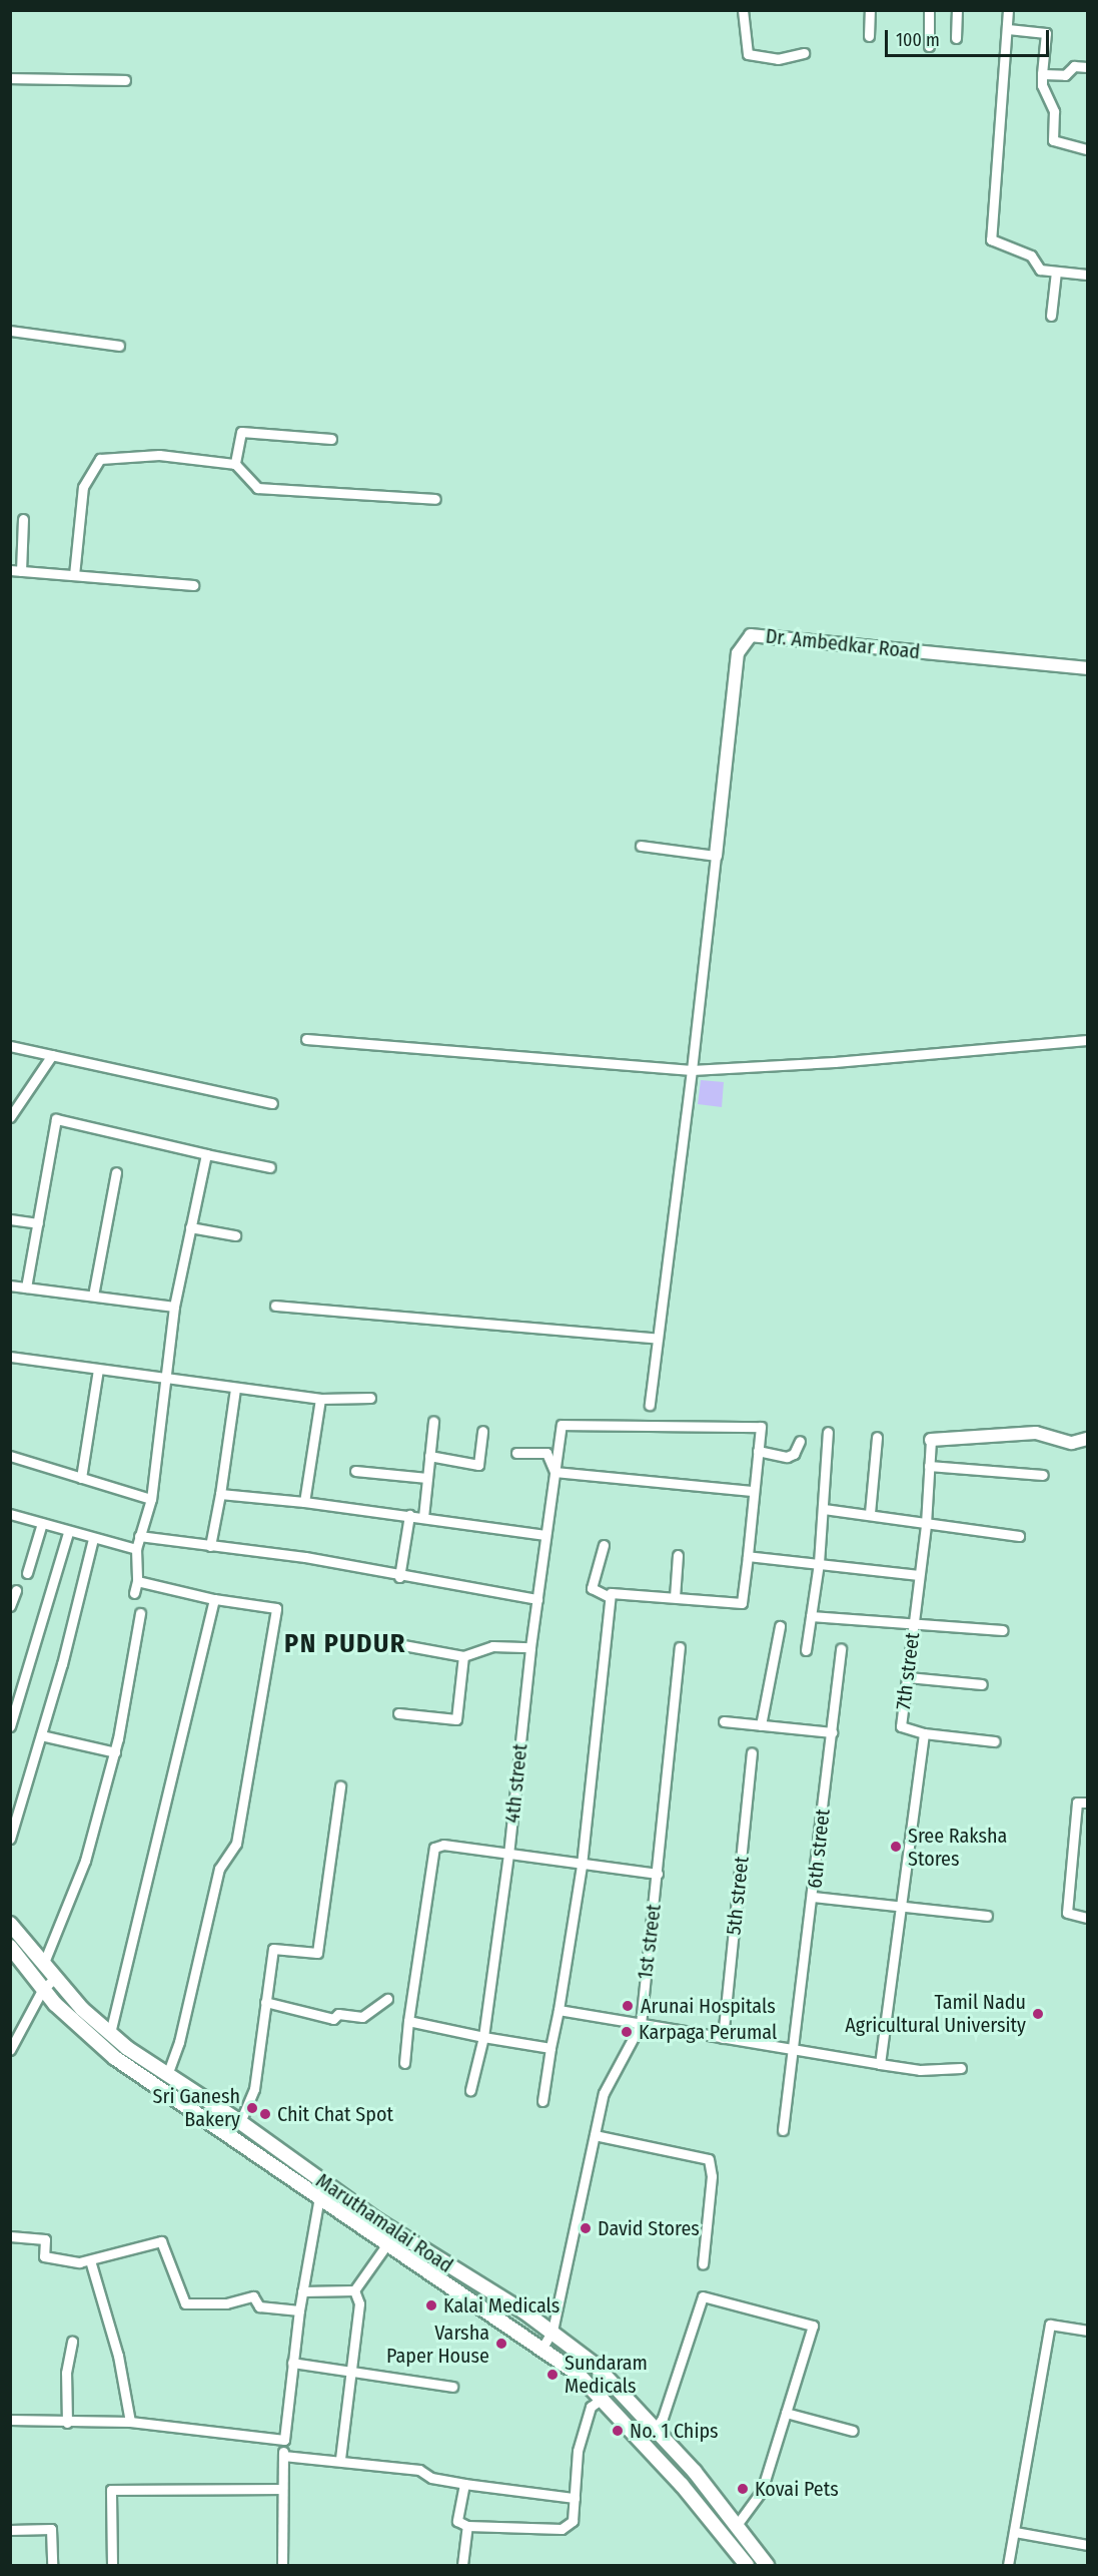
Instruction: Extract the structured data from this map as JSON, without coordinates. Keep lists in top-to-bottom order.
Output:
{
  "streets": {
    "main road": ["Maruthamalai Road"],
    "street": [
      "Dr. Ambedkar Road",
      "7th street",
      "4th street",
      "6th street",
      "5th street",
      "1st street"
    ]
  },
  "crossings": [
    ["1st street", "Maruthamalai Road"]
  ],
  "districts": ["PN PUDUR"],
  "places": [
    "Sree Raksha Stores",
    "Arunai Hospitals",
    "Tamil Nadu Agricultural University",
    "Karpaga Perumal",
    "Sri Ganesh Bakery",
    "Chit Chat Spot",
    "David Stores",
    "Kalai Medicals",
    "Varsha Paper House",
    "Sundaram Medicals",
    "No. 1 Chips",
    "Kovai Pets"
  ],
  "scale_bar": "100 m"
}
